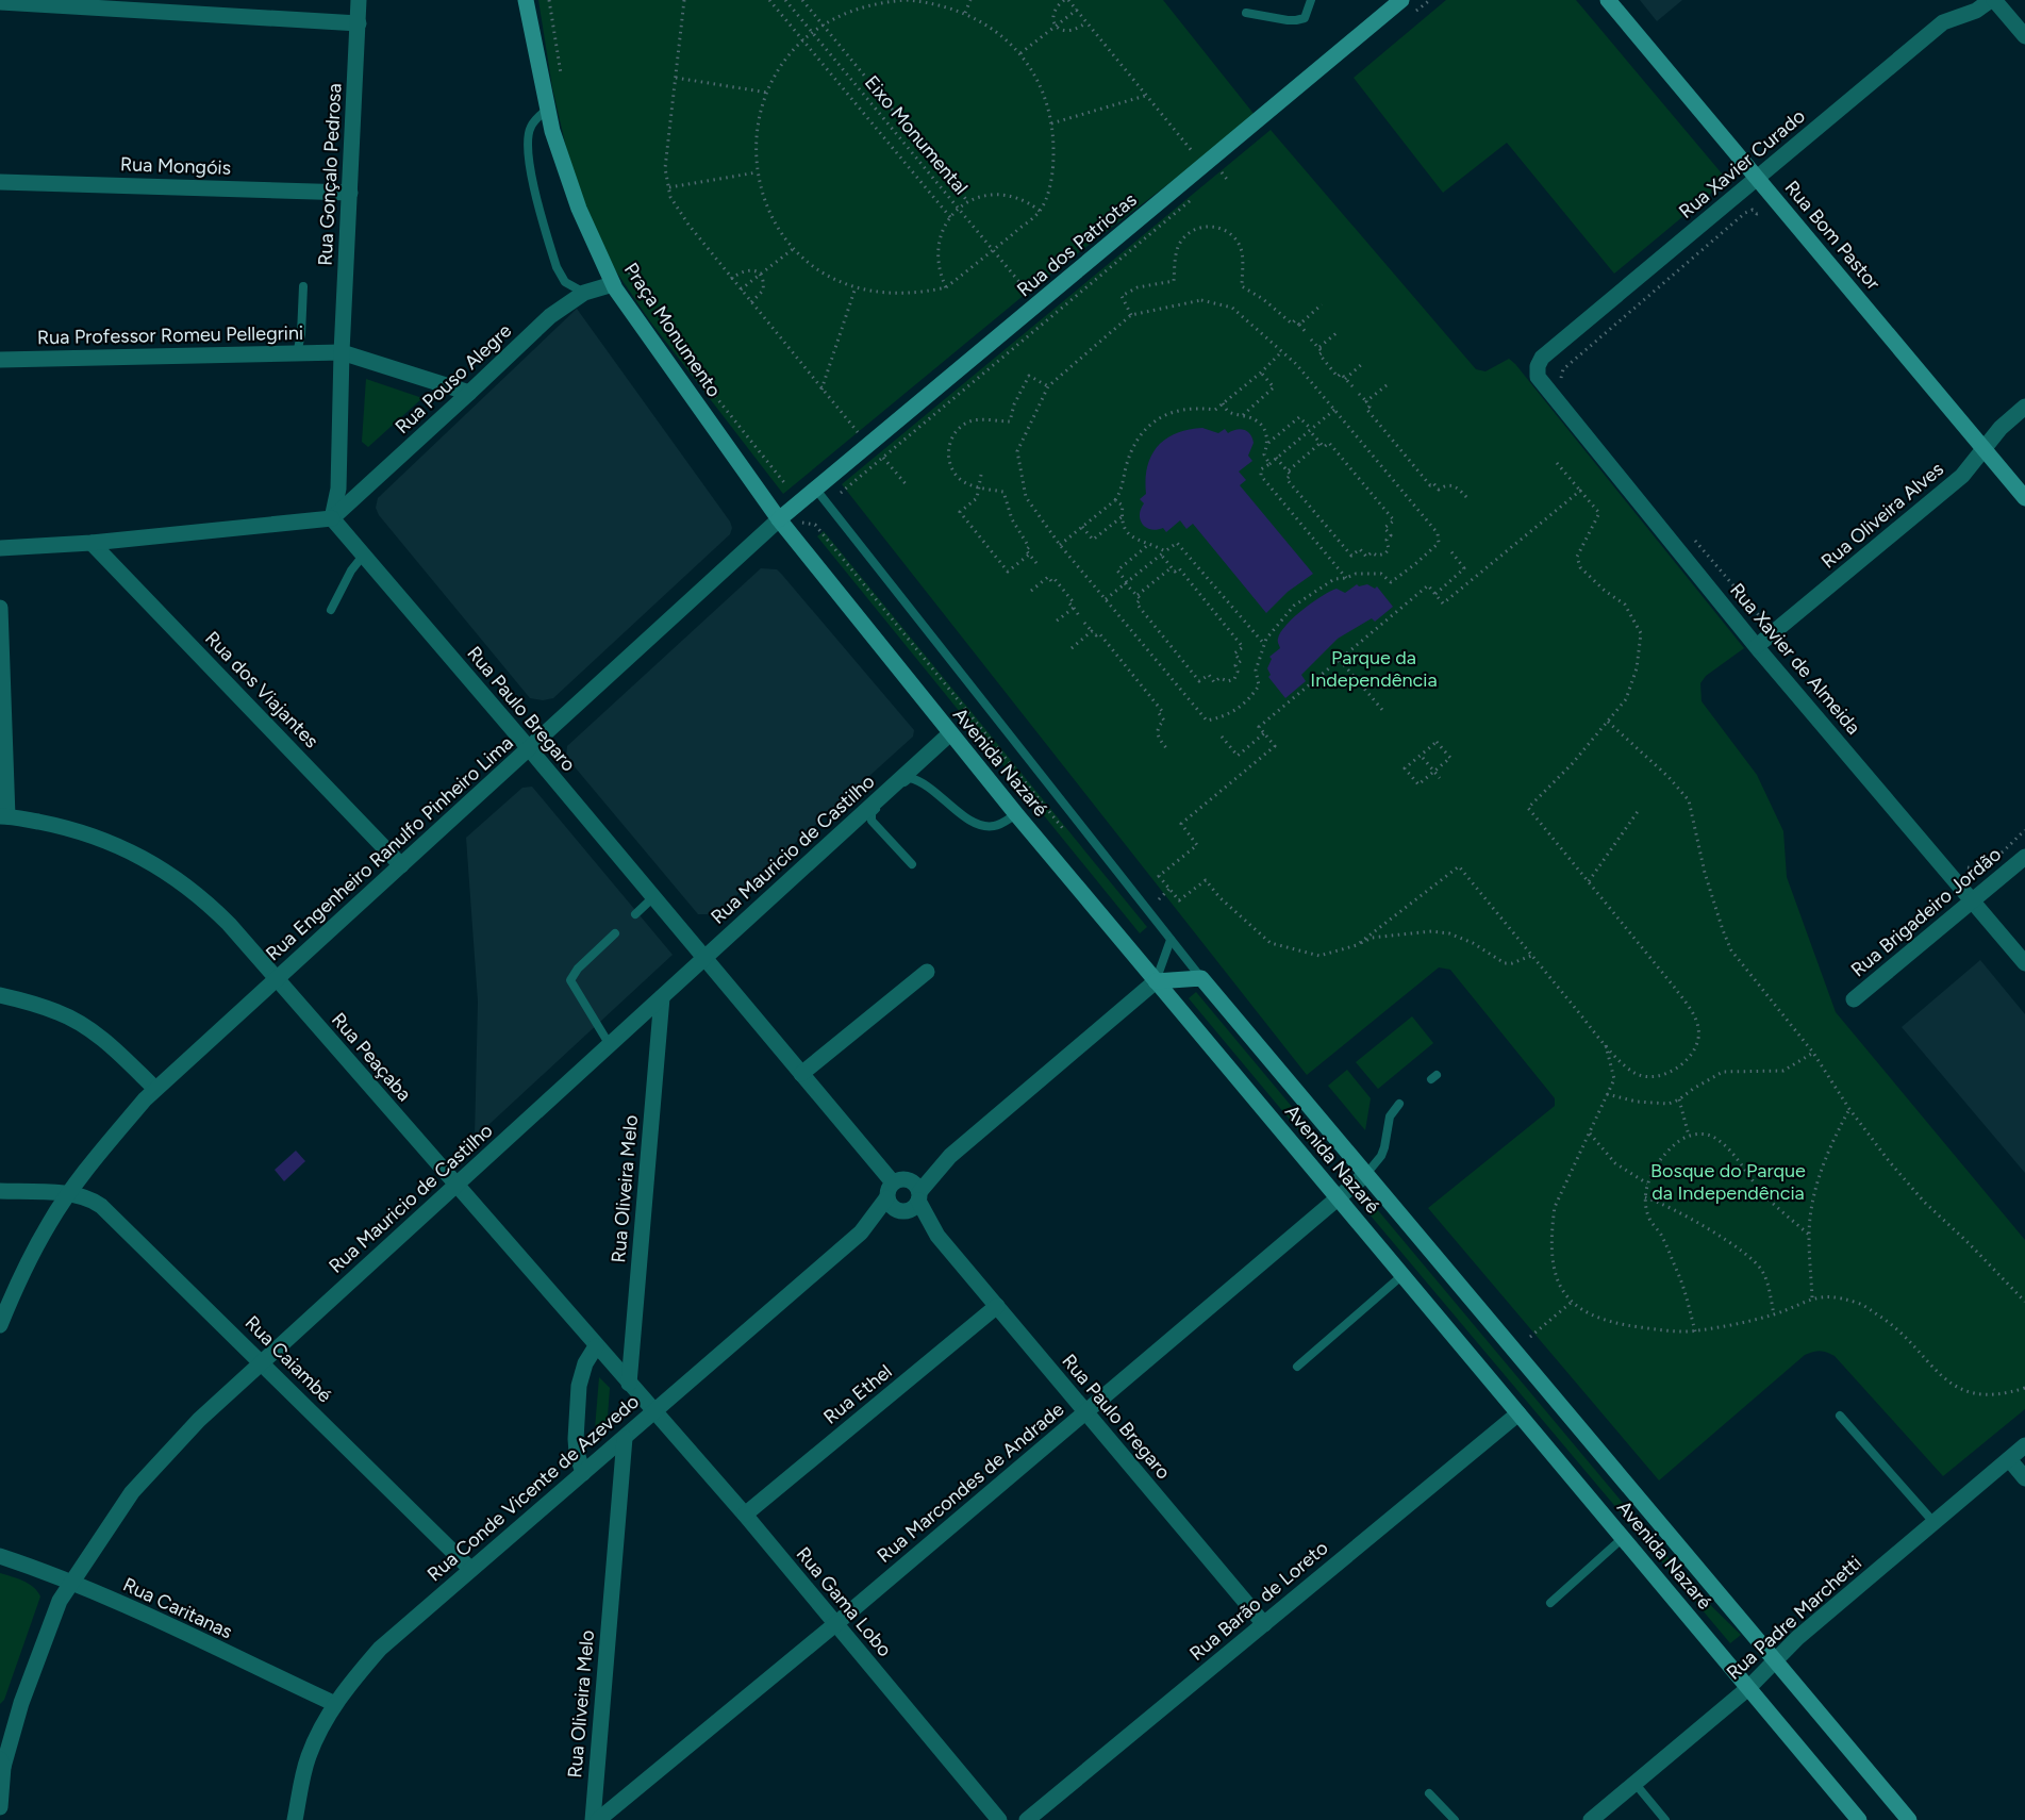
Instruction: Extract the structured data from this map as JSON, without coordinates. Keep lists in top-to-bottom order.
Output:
{
  "streets": {
    "main road": [
      "Rua Bom Pastor",
      "Rua dos Patriotas",
      "Praça Monumento",
      "Avenida Nazaré"
    ],
    "street": [
      "Rua Xavier Curado",
      "Rua Mongóis",
      "Rua Gonçalo Pedrosa",
      "Rua Professor Romeu Pellegrini",
      "Rua Pouso Alegre",
      "Rua Oliveira Alves",
      "Rua Xavier de Almeida",
      "Rua dos Viajantes",
      "Rua Paulo Bregaro",
      "Rua Engenheiro Ranulfo Pinheiro Lima",
      "Rua Mauricio de Castilho",
      "Rua Brigadeiro Jordão",
      "Rua Peaçaba",
      "Rua Oliveira Melo",
      "Rua Caiambé",
      "Rua Ethel",
      "Rua Marcondes de Andrade",
      "Rua Conde Vicente de Azevedo",
      "Rua Barão de Loreto",
      "Rua Gama Lobo",
      "Rua Caritanas",
      "Rua Padre Marchetti"
    ],
    "path": ["Eixo Monumental"]
  },
  "crossings": [
    ["Rua Xavier Curado", "Rua Bom Pastor"],
    ["Rua Xavier Curado", "Rua Xavier de Almeida"],
    ["Rua Mongóis", "Rua Gonçalo Pedrosa"],
    ["Rua Gonçalo Pedrosa", "Rua Professor Romeu Pellegrini"],
    ["Rua Gonçalo Pedrosa", "Rua Pouso Alegre"],
    ["Rua Gonçalo Pedrosa", "Rua Paulo Bregaro"],
    ["Rua Bom Pastor", "Rua Oliveira Alves"],
    ["Rua dos Patriotas", "Praça Monumento"],
    ["Rua dos Patriotas", "Avenida Nazaré"],
    ["Rua dos Patriotas", "Rua Engenheiro Ranulfo Pinheiro Lima"],
    ["Praça Monumento", "Rua Pouso Alegre"],
    ["Praça Monumento", "Avenida Nazaré"],
    ["Praça Monumento", "Rua Engenheiro Ranulfo Pinheiro Lima"],
    ["Rua Professor Romeu Pellegrini", "Rua Pouso Alegre"],
    ["Rua Pouso Alegre", "Rua Paulo Bregaro"],
    ["Rua Oliveira Alves", "Rua Xavier de Almeida"],
    ["Rua Xavier de Almeida", "Rua Brigadeiro Jordão"],
    ["Rua dos Viajantes", "Rua Engenheiro Ranulfo Pinheiro Lima"],
    ["Rua Paulo Bregaro", "Rua Engenheiro Ranulfo Pinheiro Lima"],
    ["Rua Paulo Bregaro", "Rua Mauricio de Castilho"],
    ["Rua Paulo Bregaro", "Rua Ethel"],
    ["Rua Paulo Bregaro", "Rua Marcondes de Andrade"],
    ["Rua Paulo Bregaro", "Rua Conde Vicente de Azevedo"],
    ["Rua Paulo Bregaro", "Rua Barão de Loreto"],
    ["Avenida Nazaré", "Rua Engenheiro Ranulfo Pinheiro Lima"],
    ["Avenida Nazaré", "Rua Mauricio de Castilho"],
    ["Avenida Nazaré", "Rua Marcondes de Andrade"],
    ["Avenida Nazaré", "Rua Conde Vicente de Azevedo"],
    ["Avenida Nazaré", "Rua Barão de Loreto"],
    ["Avenida Nazaré", "Rua Padre Marchetti"],
    ["Rua Engenheiro Ranulfo Pinheiro Lima", "Rua Peaçaba"],
    ["Rua Engenheiro Ranulfo Pinheiro Lima", "Rua Caiambé"],
    ["Rua Mauricio de Castilho", "Rua Peaçaba"],
    ["Rua Mauricio de Castilho", "Rua Oliveira Melo"],
    ["Rua Mauricio de Castilho", "Rua Caiambé"],
    ["Rua Mauricio de Castilho", "Rua Caritanas"],
    ["Rua Peaçaba", "Rua Oliveira Melo"],
    ["Rua Peaçaba", "Rua Conde Vicente de Azevedo"],
    ["Rua Peaçaba", "Rua Gama Lobo"],
    ["Rua Oliveira Melo", "Rua Conde Vicente de Azevedo"],
    ["Rua Caiambé", "Rua Conde Vicente de Azevedo"],
    ["Rua Ethel", "Rua Gama Lobo"],
    ["Rua Marcondes de Andrade", "Rua Gama Lobo"],
    ["Rua Conde Vicente de Azevedo", "Rua Gama Lobo"],
    ["Rua Conde Vicente de Azevedo", "Rua Caritanas"]
  ],
  "parks": ["Parque da Independência", "Bosque do Parque da Independência"]
}
